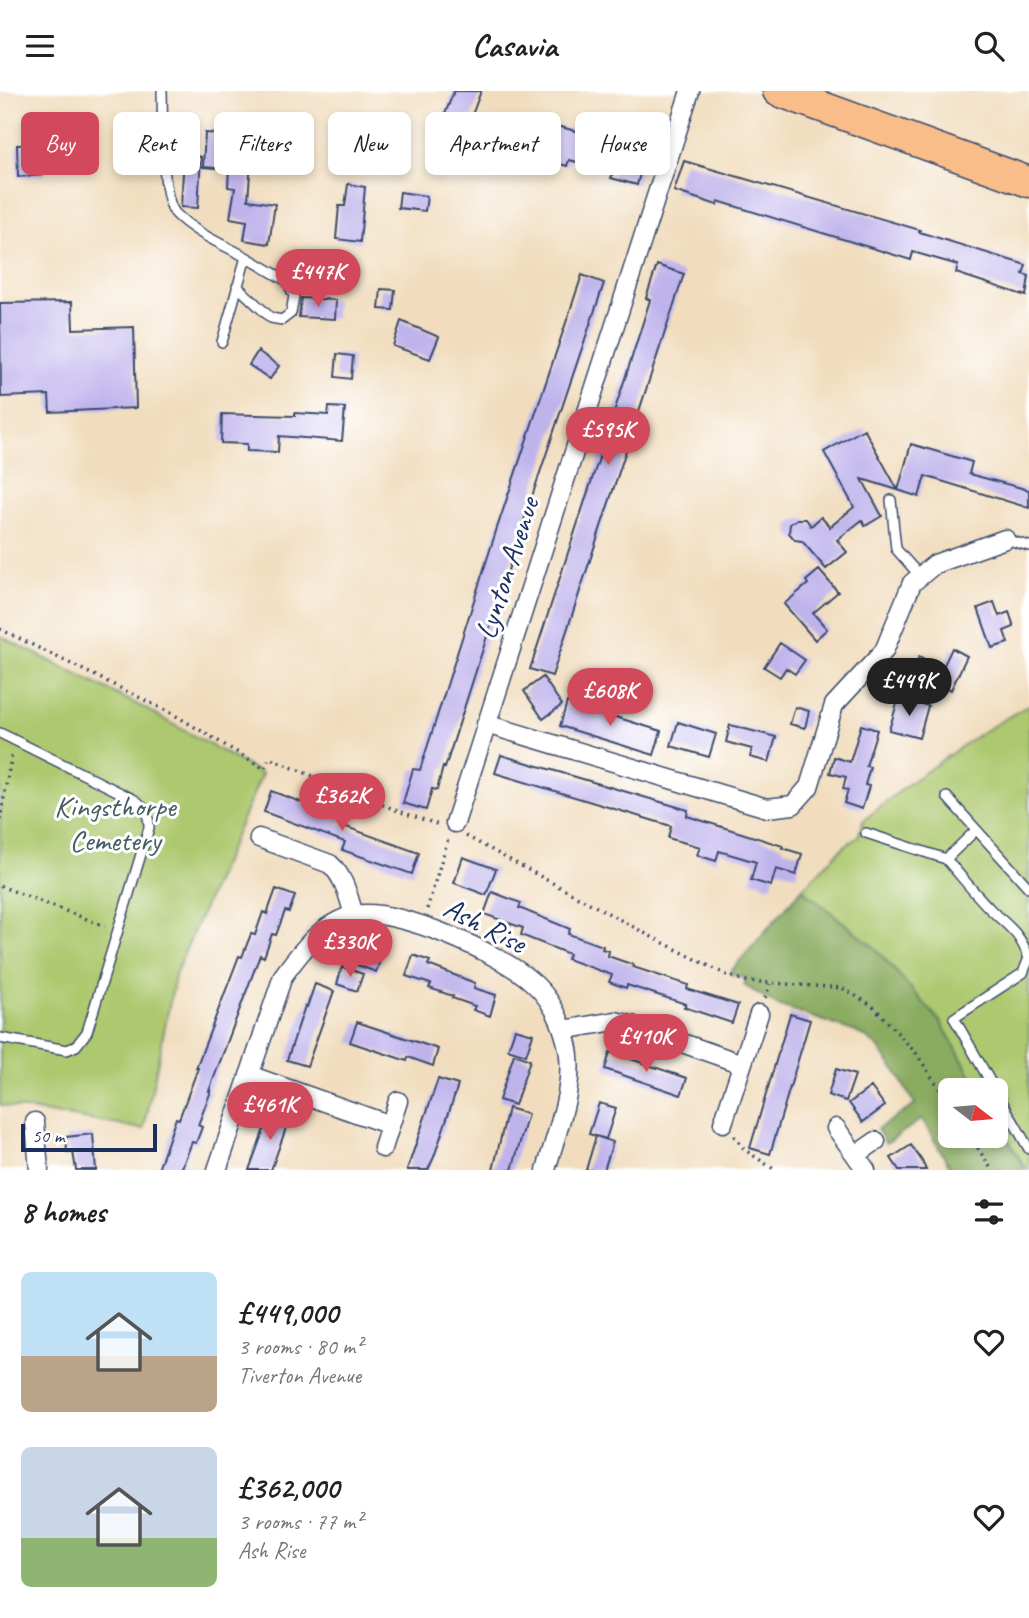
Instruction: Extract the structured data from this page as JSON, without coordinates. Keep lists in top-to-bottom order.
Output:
{
  "streets": {
    "street": ["Lynton Avenue", "Ash Rise"]
  },
  "parks": ["Kingsthorpe Cemetery"],
  "scale_bar": "50 m",
  "north": "right",
  "page": {
    "header": "Casavia",
    "chip": [
      "Buy",
      "Rent",
      "Filters",
      "New",
      "Apartment",
      "House"
    ],
    "price": [
      "£447K",
      "£595K",
      "£449K",
      "£608K",
      "£362K",
      "£330K",
      "£410K",
      "£461K"
    ],
    "scale": "50 m",
    "heading": "8 homes",
    "list": [
      {
        "name": "£449,000",
        "note": "3 rooms · 80 m² · Tiverton Avenue"
      },
      {
        "name": "£362,000",
        "note": "3 rooms · 77 m² · Ash Rise"
      }
    ]
  }
}
